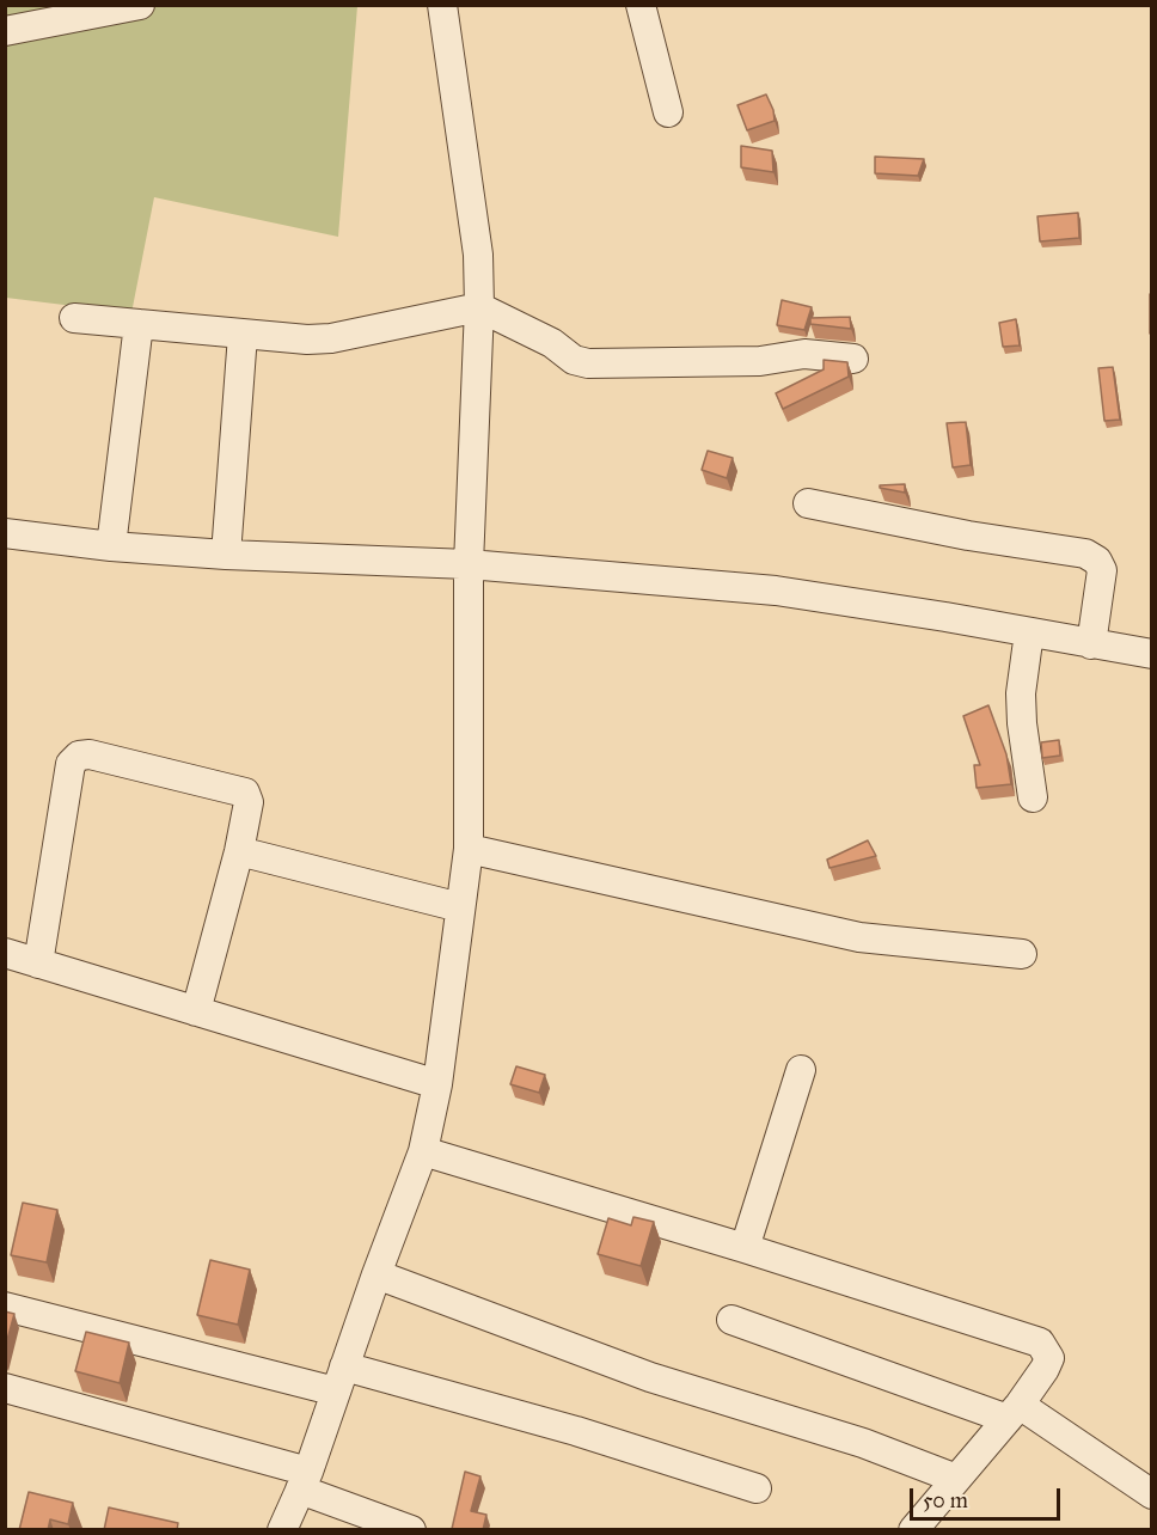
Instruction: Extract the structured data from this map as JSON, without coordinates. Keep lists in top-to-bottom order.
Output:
{
  "scale_bar": "50 m"
}
